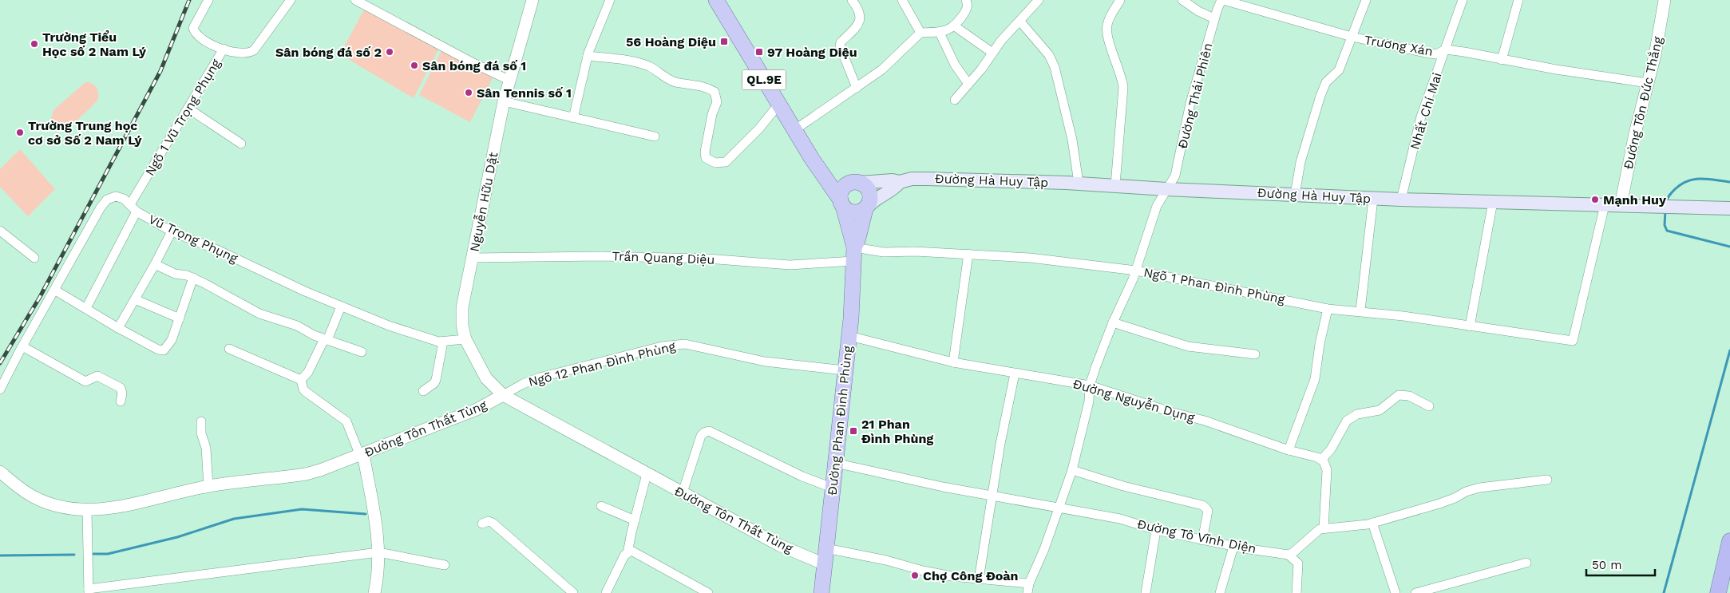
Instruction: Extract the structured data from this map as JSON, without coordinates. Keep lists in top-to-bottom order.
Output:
{
  "streets": {
    "main road": ["QL.9E", "Đường Hà Huy Tập", "Đường Phan Đình Phùng"],
    "street": [
      "Trương Xán",
      "Đường Thái Phiên",
      "Đường Tôn Đức Thắng",
      "Nhất Chí Mai",
      "Ngõ 1 Vũ Trọng Phụng",
      "Nguyễn Hữu Dật",
      "Vũ Trọng Phụng",
      "Trần Quang Diệu",
      "Ngõ 1 Phan Đình Phùng",
      "Ngõ 12 Phan Đình Phùng",
      "Đường Nguyễn Dụng",
      "Đường Tôn Thất Tùng",
      "Đường Tô Vĩnh Diện"
    ]
  },
  "crossings": [
    ["Trương Xán", "Đường Thái Phiên"],
    ["Trương Xán", "Đường Tôn Đức Thắng"],
    ["Trương Xán", "Nhất Chí Mai"],
    ["QL.9E", "Đường Hà Huy Tập"],
    ["QL.9E", "Đường Phan Đình Phùng"],
    ["Đường Thái Phiên", "Đường Hà Huy Tập"],
    ["Đường Thái Phiên", "Ngõ 1 Phan Đình Phùng"],
    ["Đường Thái Phiên", "Đường Nguyễn Dụng"],
    ["Đường Thái Phiên", "Đường Tô Vĩnh Diện"],
    ["Đường Tôn Đức Thắng", "Đường Hà Huy Tập"],
    ["Nhất Chí Mai", "Đường Hà Huy Tập"],
    ["Ngõ 1 Vũ Trọng Phụng", "Vũ Trọng Phụng"],
    ["Đường Hà Huy Tập", "Ngõ 1 Phan Đình Phùng"],
    ["Đường Hà Huy Tập", "Đường Phan Đình Phùng"],
    ["Nguyễn Hữu Dật", "Vũ Trọng Phụng"],
    ["Nguyễn Hữu Dật", "Trần Quang Diệu"],
    ["Nguyễn Hữu Dật", "Ngõ 12 Phan Đình Phùng"],
    ["Nguyễn Hữu Dật", "Đường Tôn Thất Tùng"],
    ["Trần Quang Diệu", "Ngõ 1 Phan Đình Phùng"],
    ["Trần Quang Diệu", "Đường Phan Đình Phùng"],
    ["Ngõ 1 Phan Đình Phùng", "Đường Phan Đình Phùng"],
    ["Ngõ 12 Phan Đình Phùng", "Đường Phan Đình Phùng"],
    ["Ngõ 12 Phan Đình Phùng", "Đường Tôn Thất Tùng"],
    ["Đường Nguyễn Dụng", "Đường Phan Đình Phùng"],
    ["Đường Phan Đình Phùng", "Đường Tôn Thất Tùng"],
    ["Đường Phan Đình Phùng", "Đường Tô Vĩnh Diện"]
  ],
  "places": {
    "transit": ["56 Hoàng Diệu", "97 Hoàng Diệu", "21 Phan Đình Phùng"],
    "other": [
      "Trường Tiểu Học số 2 Nam Lý",
      "Sân bóng đá số 2",
      "Sân bóng đá số 1",
      "Sân Tennis số 1",
      "Trường Trung học cơ sở Số 2 Nam Lý",
      "Mạnh Huy",
      "Chợ Công Đoàn"
    ]
  },
  "scale_bar": "50 m"
}
